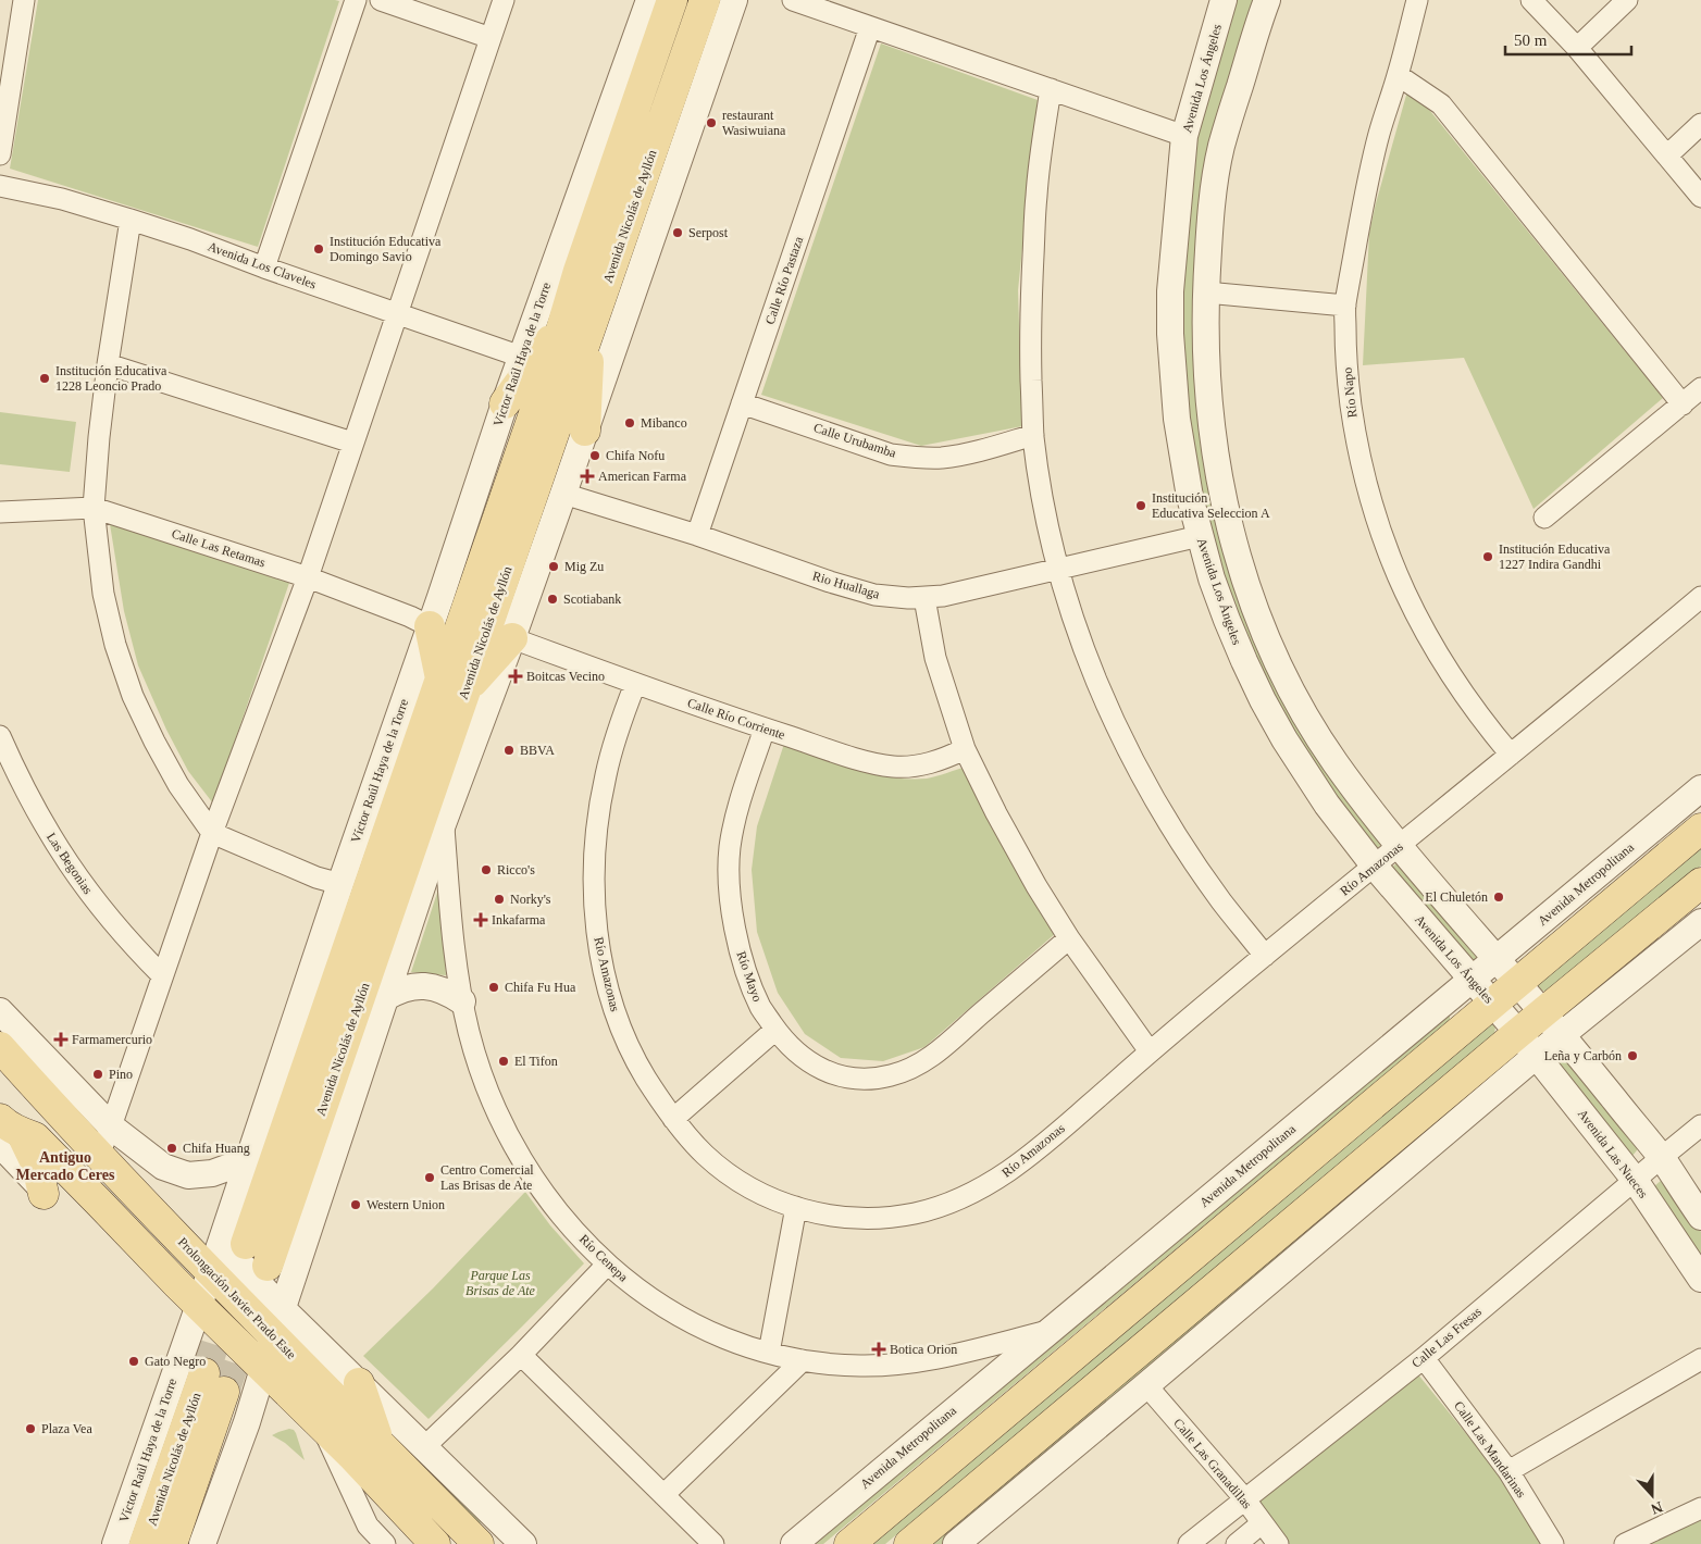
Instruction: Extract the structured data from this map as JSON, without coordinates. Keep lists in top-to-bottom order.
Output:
{
  "streets": {
    "main road": ["Avenida Nicolás de Ayllón", "Prolongación Javier Prado Este"],
    "street": [
      "Avenida Los Ángeles",
      "Avenida Los Claveles",
      "Calle Río Pastaza",
      "Víctor Raúl Haya de la Torre",
      "Río Napo",
      "Calle Urubamba",
      "Calle Las Retamas",
      "Rio Huallaga",
      "Calle Río Corriente",
      "Las Begonias",
      "Río Amazonas",
      "Avenida Metropolitana",
      "Río Mayo",
      "Avenida Las Nueces",
      "Río Cenepa",
      "Calle Las Fresas",
      "Calle Las Mandarinas",
      "Calle Las Granadillas"
    ]
  },
  "crossings": [
    ["Avenida Los Ángeles", "Rio Huallaga"],
    ["Avenida Los Ángeles", "Río Amazonas"],
    ["Avenida Los Ángeles", "Avenida Metropolitana"],
    ["Avenida Los Ángeles", "Avenida Las Nueces"],
    ["Avenida Nicolás de Ayllón", "Víctor Raúl Haya de la Torre"],
    ["Avenida Nicolás de Ayllón", "Prolongación Javier Prado Este"],
    ["Avenida Los Claveles", "Víctor Raúl Haya de la Torre"],
    ["Calle Río Pastaza", "Calle Urubamba"],
    ["Calle Río Pastaza", "Rio Huallaga"],
    ["Víctor Raúl Haya de la Torre", "Calle Las Retamas"],
    ["Víctor Raúl Haya de la Torre", "Prolongación Javier Prado Este"],
    ["Río Napo", "Río Amazonas"],
    ["Calle Río Corriente", "Río Amazonas"],
    ["Calle Río Corriente", "Río Mayo"],
    ["Avenida Metropolitana", "Río Cenepa"],
    ["Avenida Las Nueces", "Calle Las Fresas"],
    ["Calle Las Fresas", "Calle Las Mandarinas"],
    ["Calle Las Fresas", "Calle Las Granadillas"]
  ],
  "districts": ["Antiguo Mercado Ceres"],
  "parks": ["Parque Las Brisas de Ate"],
  "places": {
    "other": [
      "restaurant Wasiwuiana",
      "Serpost",
      "Institución Educativa Domingo Savio",
      "Institución Educativa 1228 Leoncio Prado",
      "Mibanco",
      "Chifa Nofu",
      "Institución Educativa Seleccion A",
      "Institución Educativa 1227 Indira Gandhi",
      "Mig Zu",
      "Scotiabank",
      "BBVA",
      "Ricco's",
      "El Chuletón",
      "Norky's",
      "Chifa Fu Hua",
      "Leña y Carbón",
      "El Tifon",
      "Pino",
      "Chifa Huang",
      "Centro Comercial Las Brisas de Ate",
      "Western Union",
      "Gato Negro",
      "Plaza Vea"
    ],
    "health": [
      "American Farma",
      "Boitcas Vecino",
      "Inkafarma",
      "Farmamercurio",
      "Botica Orion"
    ]
  },
  "scale_bar": "50 m",
  "north": "bottom"
}
